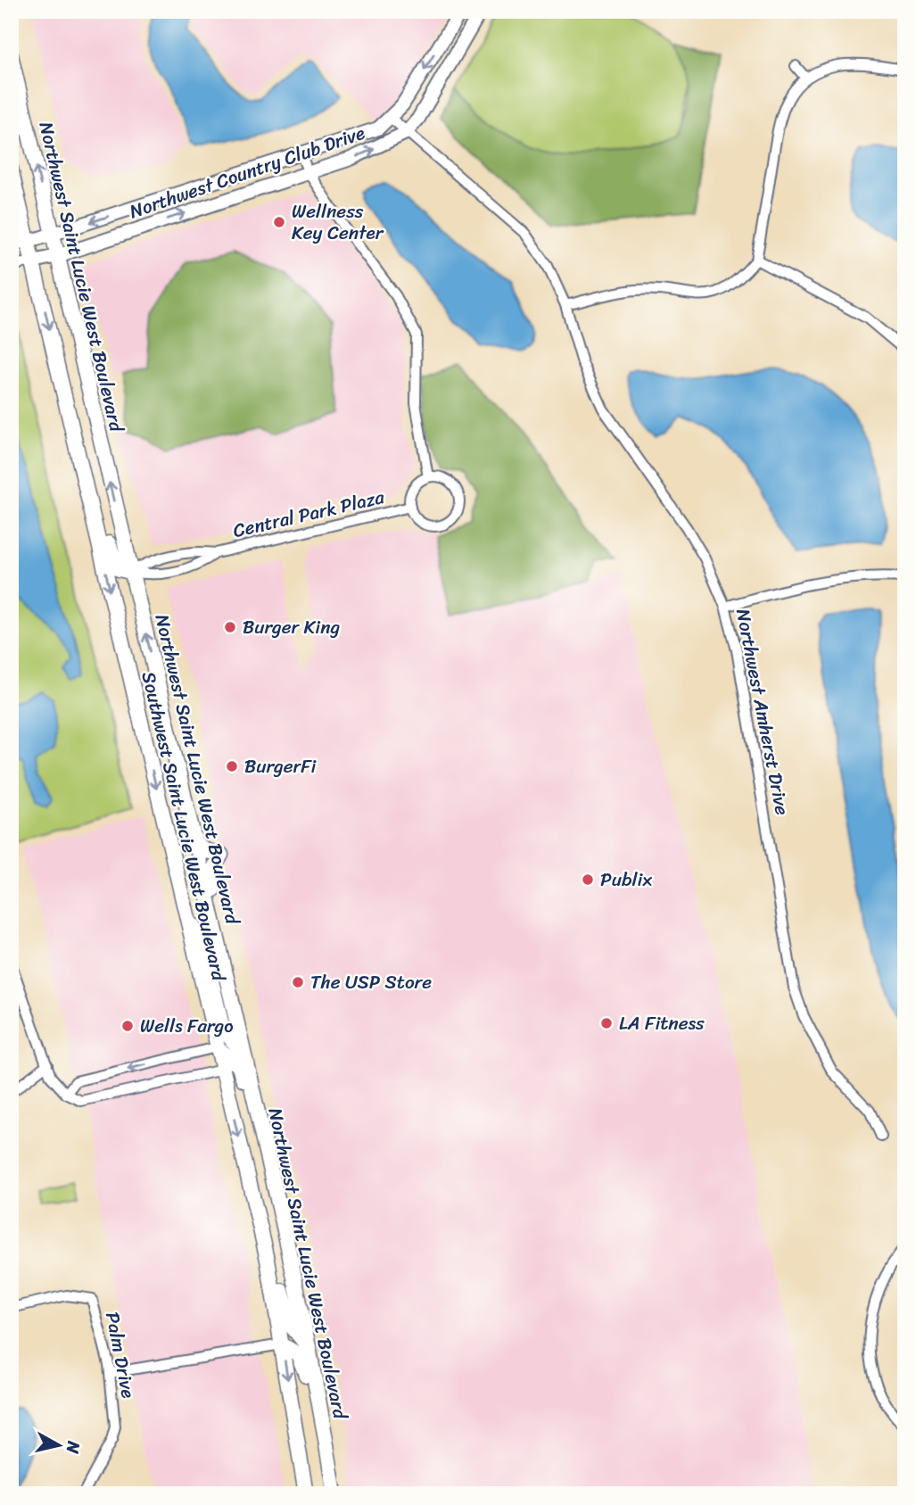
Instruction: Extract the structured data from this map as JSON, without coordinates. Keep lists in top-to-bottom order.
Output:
{
  "streets": {
    "main road": ["Northwest Saint Lucie West Boulevard", "Southwest Saint Lucie West Boulevard"],
    "street": [
      "Northwest Country Club Drive",
      "Central Park Plaza",
      "Northwest Amherst Drive",
      "Palm Drive"
    ]
  },
  "crossings": [
    ["Northwest Country Club Drive", "Northwest Saint Lucie West Boulevard"],
    ["Northwest Country Club Drive", "Northwest Amherst Drive"],
    ["Northwest Country Club Drive", "Southwest Saint Lucie West Boulevard"],
    ["Northwest Saint Lucie West Boulevard", "Central Park Plaza"]
  ],
  "one_way": ["Northwest Saint Lucie West Boulevard", "Southwest Saint Lucie West Boulevard"],
  "places": [
    "Wellness Key Center",
    "Burger King",
    "BurgerFi",
    "Publix",
    "The USP Store",
    "LA Fitness",
    "Wells Fargo"
  ],
  "north": "right"
}
